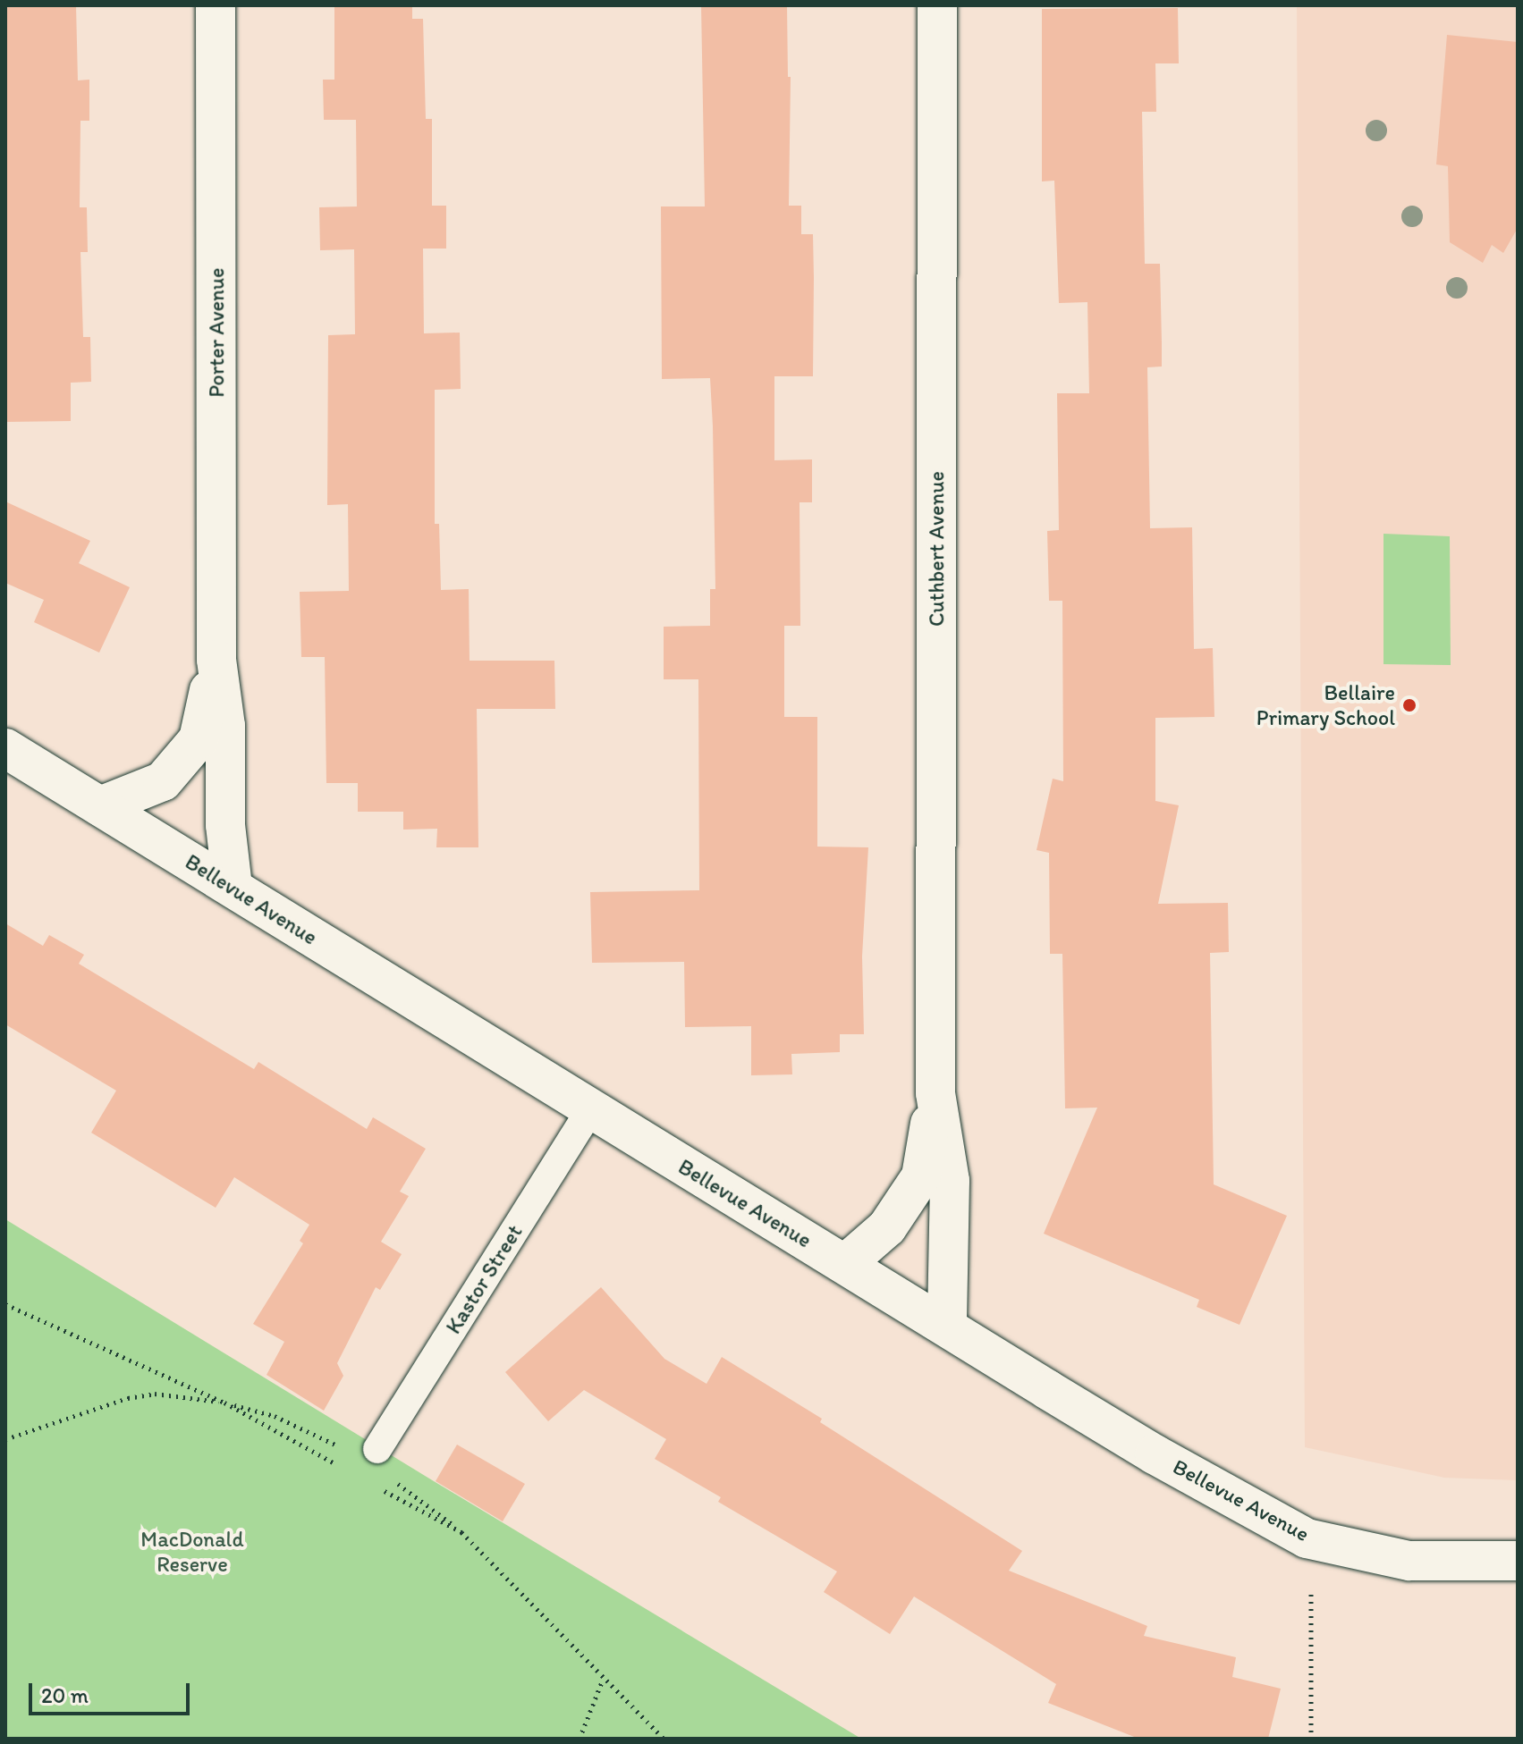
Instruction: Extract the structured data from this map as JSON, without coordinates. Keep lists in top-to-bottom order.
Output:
{
  "streets": {
    "street": ["Porter Avenue", "Cuthbert Avenue", "Bellevue Avenue"],
    "lane": ["Kastor Street"]
  },
  "crossings": [
    ["Porter Avenue", "Bellevue Avenue"],
    ["Cuthbert Avenue", "Bellevue Avenue"],
    ["Bellevue Avenue", "Kastor Street"]
  ],
  "parks": ["MacDonald Reserve"],
  "places": ["Bellaire Primary School"],
  "scale_bar": "20 m"
}
